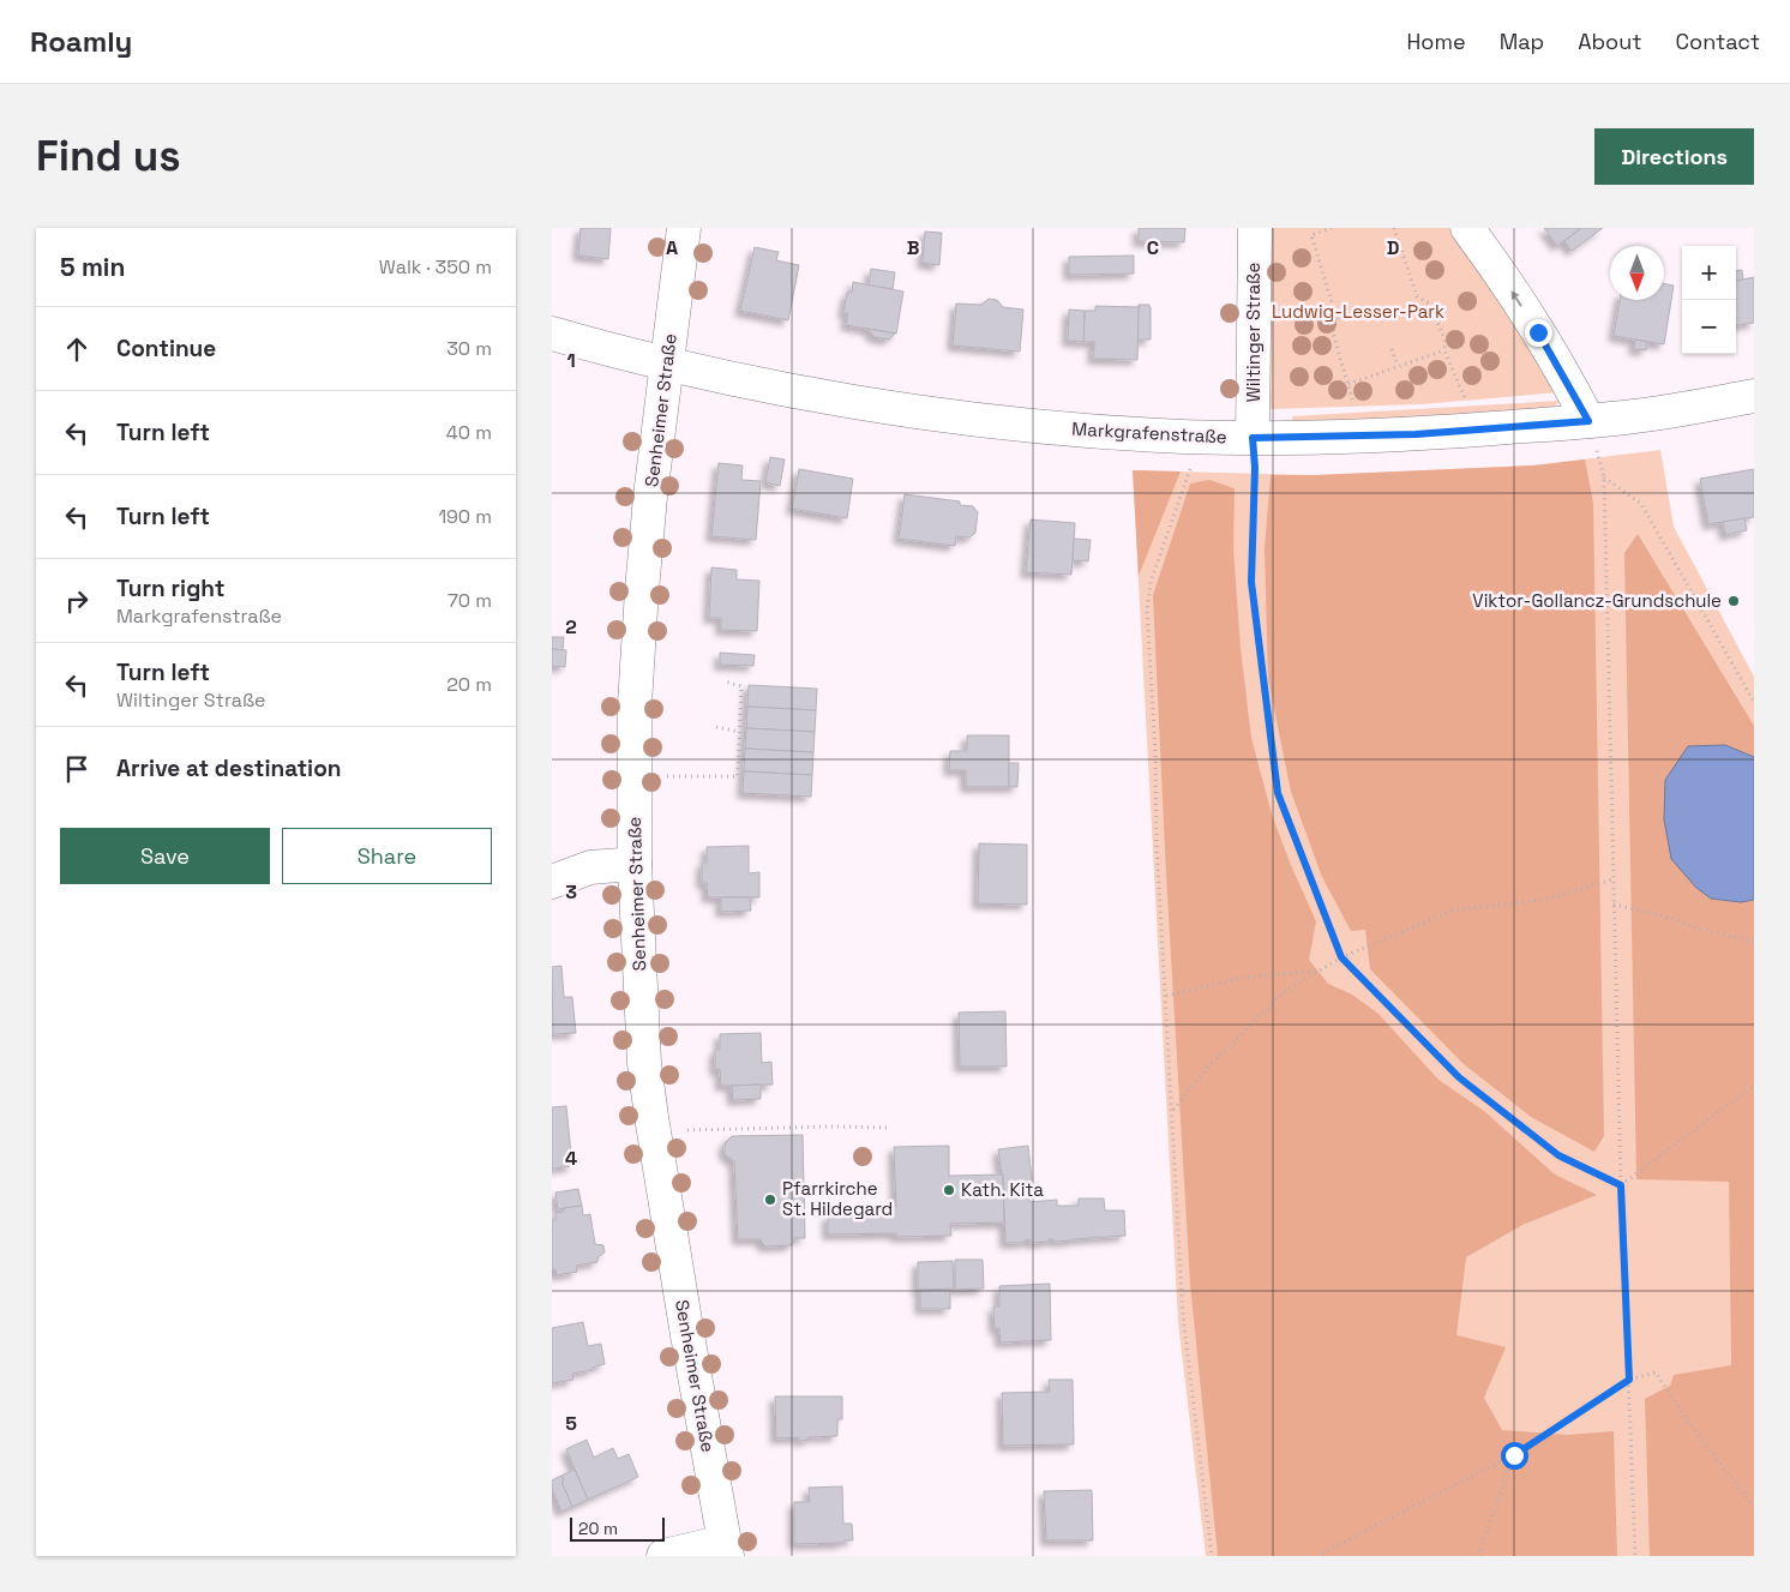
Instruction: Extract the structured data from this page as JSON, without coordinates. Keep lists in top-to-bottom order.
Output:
{
  "streets": {
    "street": ["Wiltinger Straße", "Senheimer Straße", "Markgrafenstraße"]
  },
  "crossings": [
    ["Wiltinger Straße", "Markgrafenstraße"],
    ["Senheimer Straße", "Markgrafenstraße"]
  ],
  "parks": ["Ludwig-Lesser-Park"],
  "places": ["Viktor-Gollancz-Grundschule", "Kath. Kita", "Pfarrkirche St. Hildegard"],
  "scale_bar": "20 m",
  "north": "bottom",
  "page": {
    "header": "Roamly",
    "nav": [
      "Home",
      "Map",
      "About",
      "Contact"
    ],
    "buttons": [
      "Directions",
      ["Save", "Share"]
    ],
    "title": "Find us",
    "heading": ["5 min", "Walk · 350 m"],
    "map_buttons": ["+", "−"],
    "list": [
      ["Continue", "30 m"],
      ["Turn left", "40 m"],
      ["Turn left", "190 m"],
      ["Turn right", "Markgrafenstraße", "70 m"],
      ["Turn left", "Wiltinger Straße", "20 m"],
      "Arrive at destination"
    ],
    "scale": "20 m"
  },
  "grid": {
    "columns": [
      "A",
      "B",
      "C",
      "D"
    ],
    "rows": [
      "1",
      "2",
      "3",
      "4",
      "5"
    ]
  }
}
